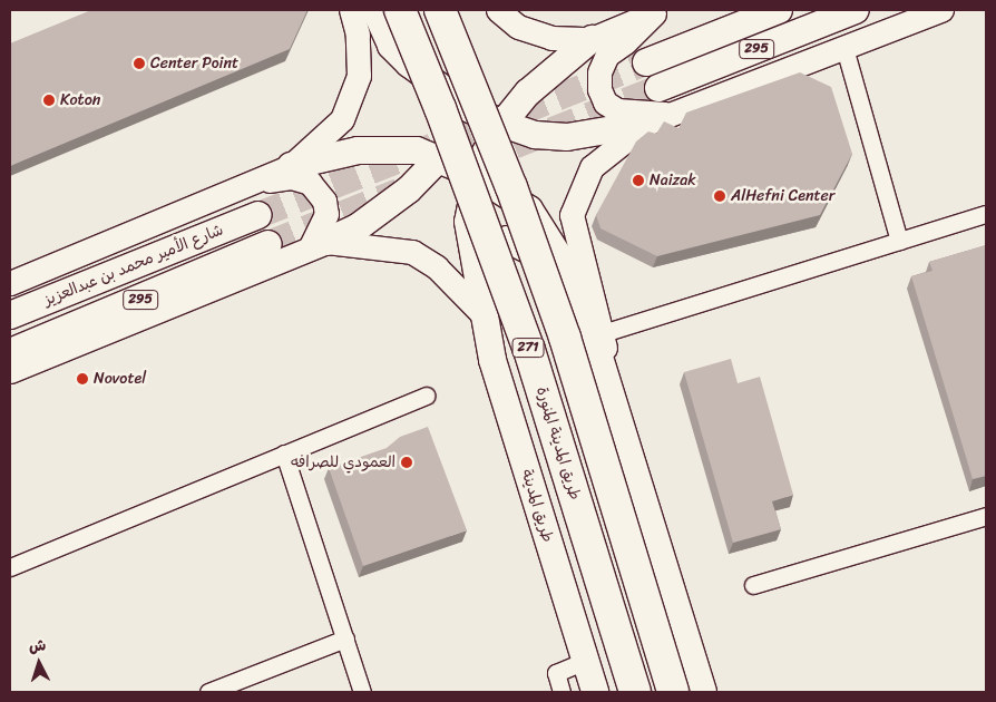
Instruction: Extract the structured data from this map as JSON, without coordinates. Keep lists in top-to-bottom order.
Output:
{
  "streets": {
    "highway": ["271", "طريق المدينة المنورة"],
    "main road": ["295", "شارع الأمير محمد بن عبدالعزيز", "طريق المدينة"]
  },
  "places": [
    "Center Point",
    "Koton",
    "Naizak",
    "AlHefni Center",
    "Novotel",
    "العمودي للصرافه"
  ],
  "north": "top"
}
